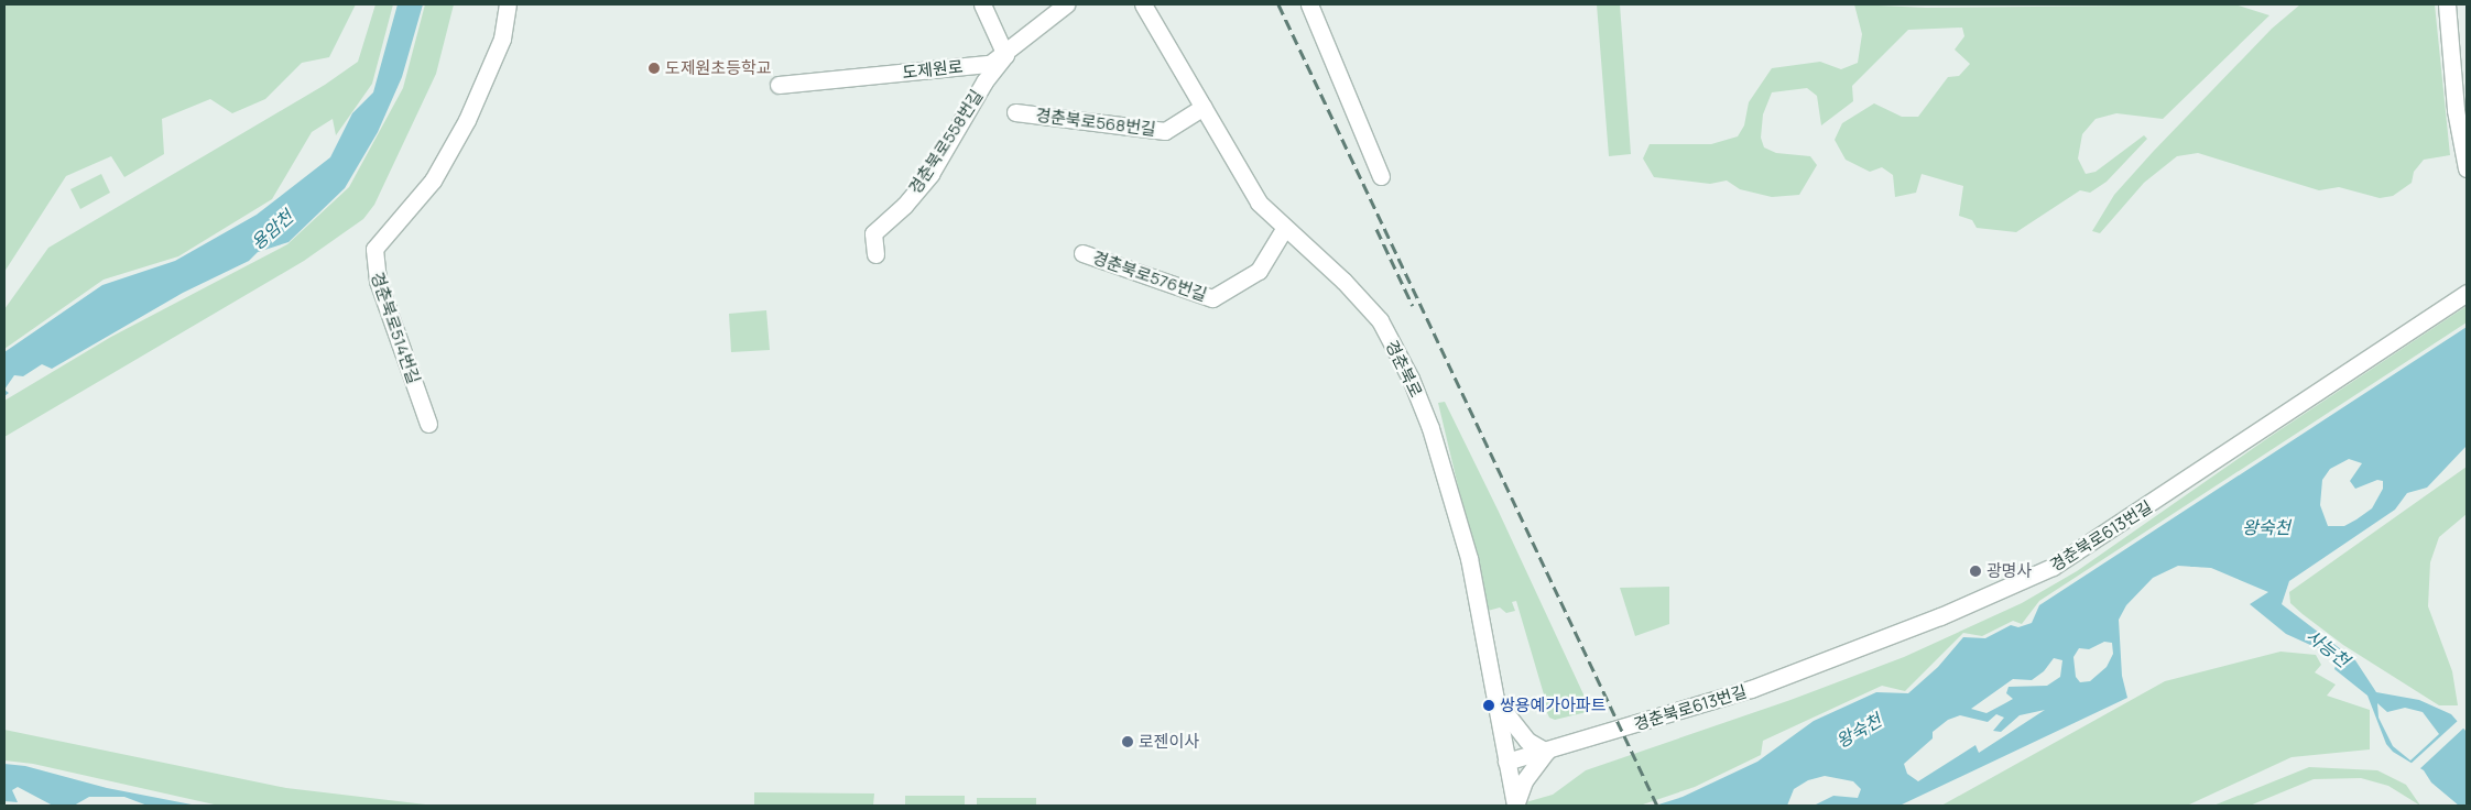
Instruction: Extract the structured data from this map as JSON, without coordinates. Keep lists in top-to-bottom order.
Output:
{
  "streets": {
    "street": [
      "도제원로",
      "경춘북로568번길",
      "경춘북로558번길",
      "경춘북로576번길",
      "경춘북로514번길",
      "경춘북로",
      "경춘북로613번길"
    ]
  },
  "crossings": [
    ["도제원로", "경춘북로558번길"],
    ["경춘북로568번길", "경춘북로"],
    ["경춘북로576번길", "경춘북로"],
    ["경춘북로", "경춘북로613번길"]
  ],
  "water": ["용암천", "왕숙천", "사능천"],
  "places": [
    "도제원초등학교",
    "광명사",
    "쌍용예가아파트",
    "로젠이사"
  ]
}
